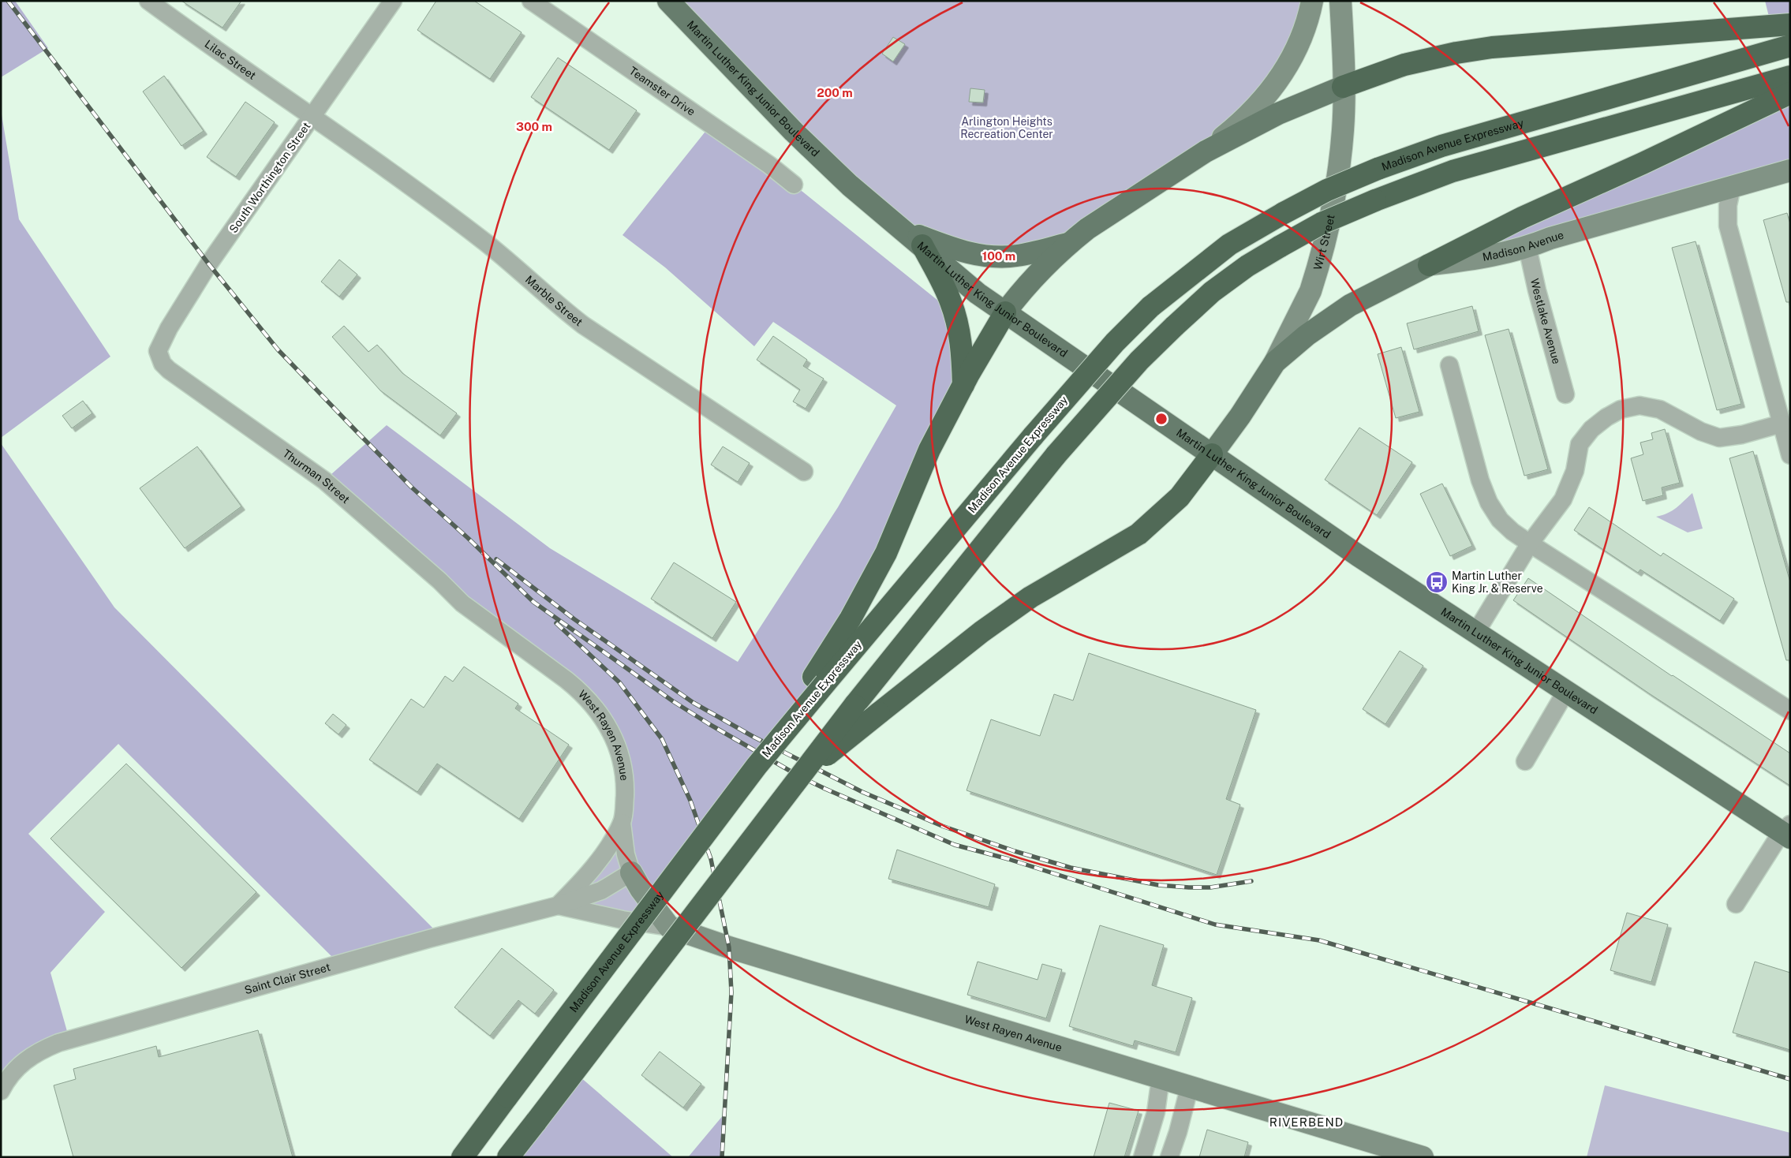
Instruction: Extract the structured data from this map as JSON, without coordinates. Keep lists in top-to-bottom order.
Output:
{
  "streets": {
    "highway": ["Madison Avenue Expressway"],
    "main road": ["Martin Luther King Junior Boulevard", "Wirt Street", "Madison Avenue"],
    "street": [
      "Lilac Street",
      "Teamster Drive",
      "South Worthington Street",
      "Marble Street",
      "Westlake Avenue",
      "Thurman Street",
      "West Rayen Avenue",
      "Saint Clair Street"
    ]
  },
  "crossings": [
    ["Lilac Street", "South Worthington Street"],
    ["Lilac Street", "Marble Street"],
    ["Martin Luther King Junior Boulevard", "Wirt Street"],
    ["South Worthington Street", "Marble Street"],
    ["South Worthington Street", "Thurman Street"],
    ["Wirt Street", "Madison Avenue"],
    ["Madison Avenue", "Westlake Avenue"],
    ["Thurman Street", "West Rayen Avenue"],
    ["West Rayen Avenue", "Saint Clair Street"]
  ],
  "districts": ["RIVERBEND"],
  "parks": ["Arlington Heights Recreation Center"],
  "places": {
    "bus stop": ["Martin Luther King Jr. & Reserve"]
  },
  "rings": ["200 m", "300 m", "100 m"]
}
